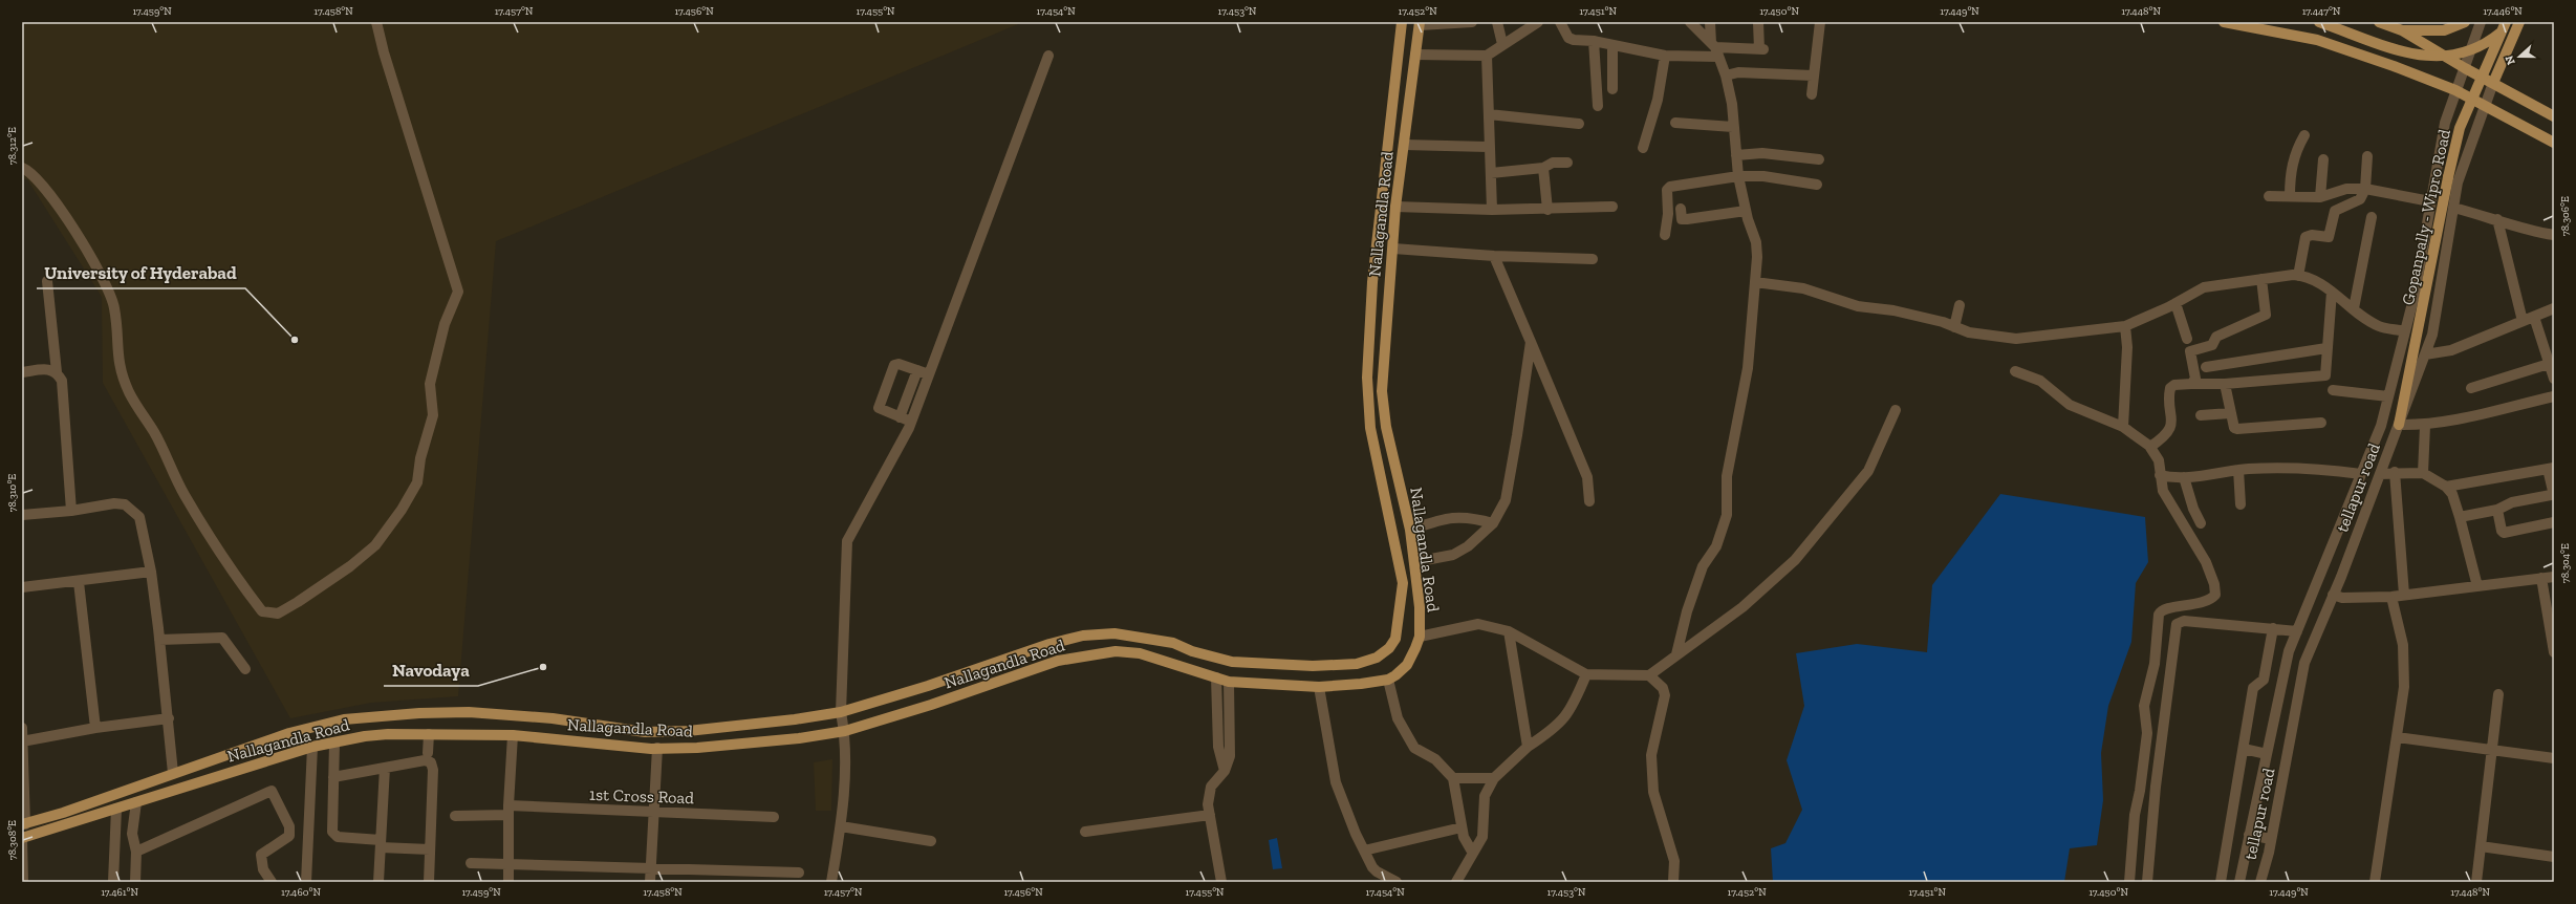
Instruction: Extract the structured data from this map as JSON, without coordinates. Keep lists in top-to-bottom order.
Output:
{
  "streets": {
    "main road": ["Nallagandla Road", "Gopanpally - Wipro Road"],
    "street": ["tellapur road", "1st Cross Road"]
  },
  "crossings": [
    ["Gopanpally - Wipro Road", "tellapur road"]
  ],
  "places": ["University of Hyderabad", "Navodaya"],
  "north": "left",
  "coordinates": [
    "17.459°N",
    "17.458°N",
    "17.457°N",
    "17.456°N",
    "17.455°N",
    "17.454°N",
    "17.453°N",
    "17.452°N",
    "17.451°N",
    "17.450°N",
    "17.449°N",
    "17.448°N",
    "17.447°N",
    "17.446°N",
    "78.312°E",
    "78.306°E",
    "78.310°E",
    "78.304°E",
    "78.308°E",
    "17.461°N",
    "17.460°N"
  ]
}
